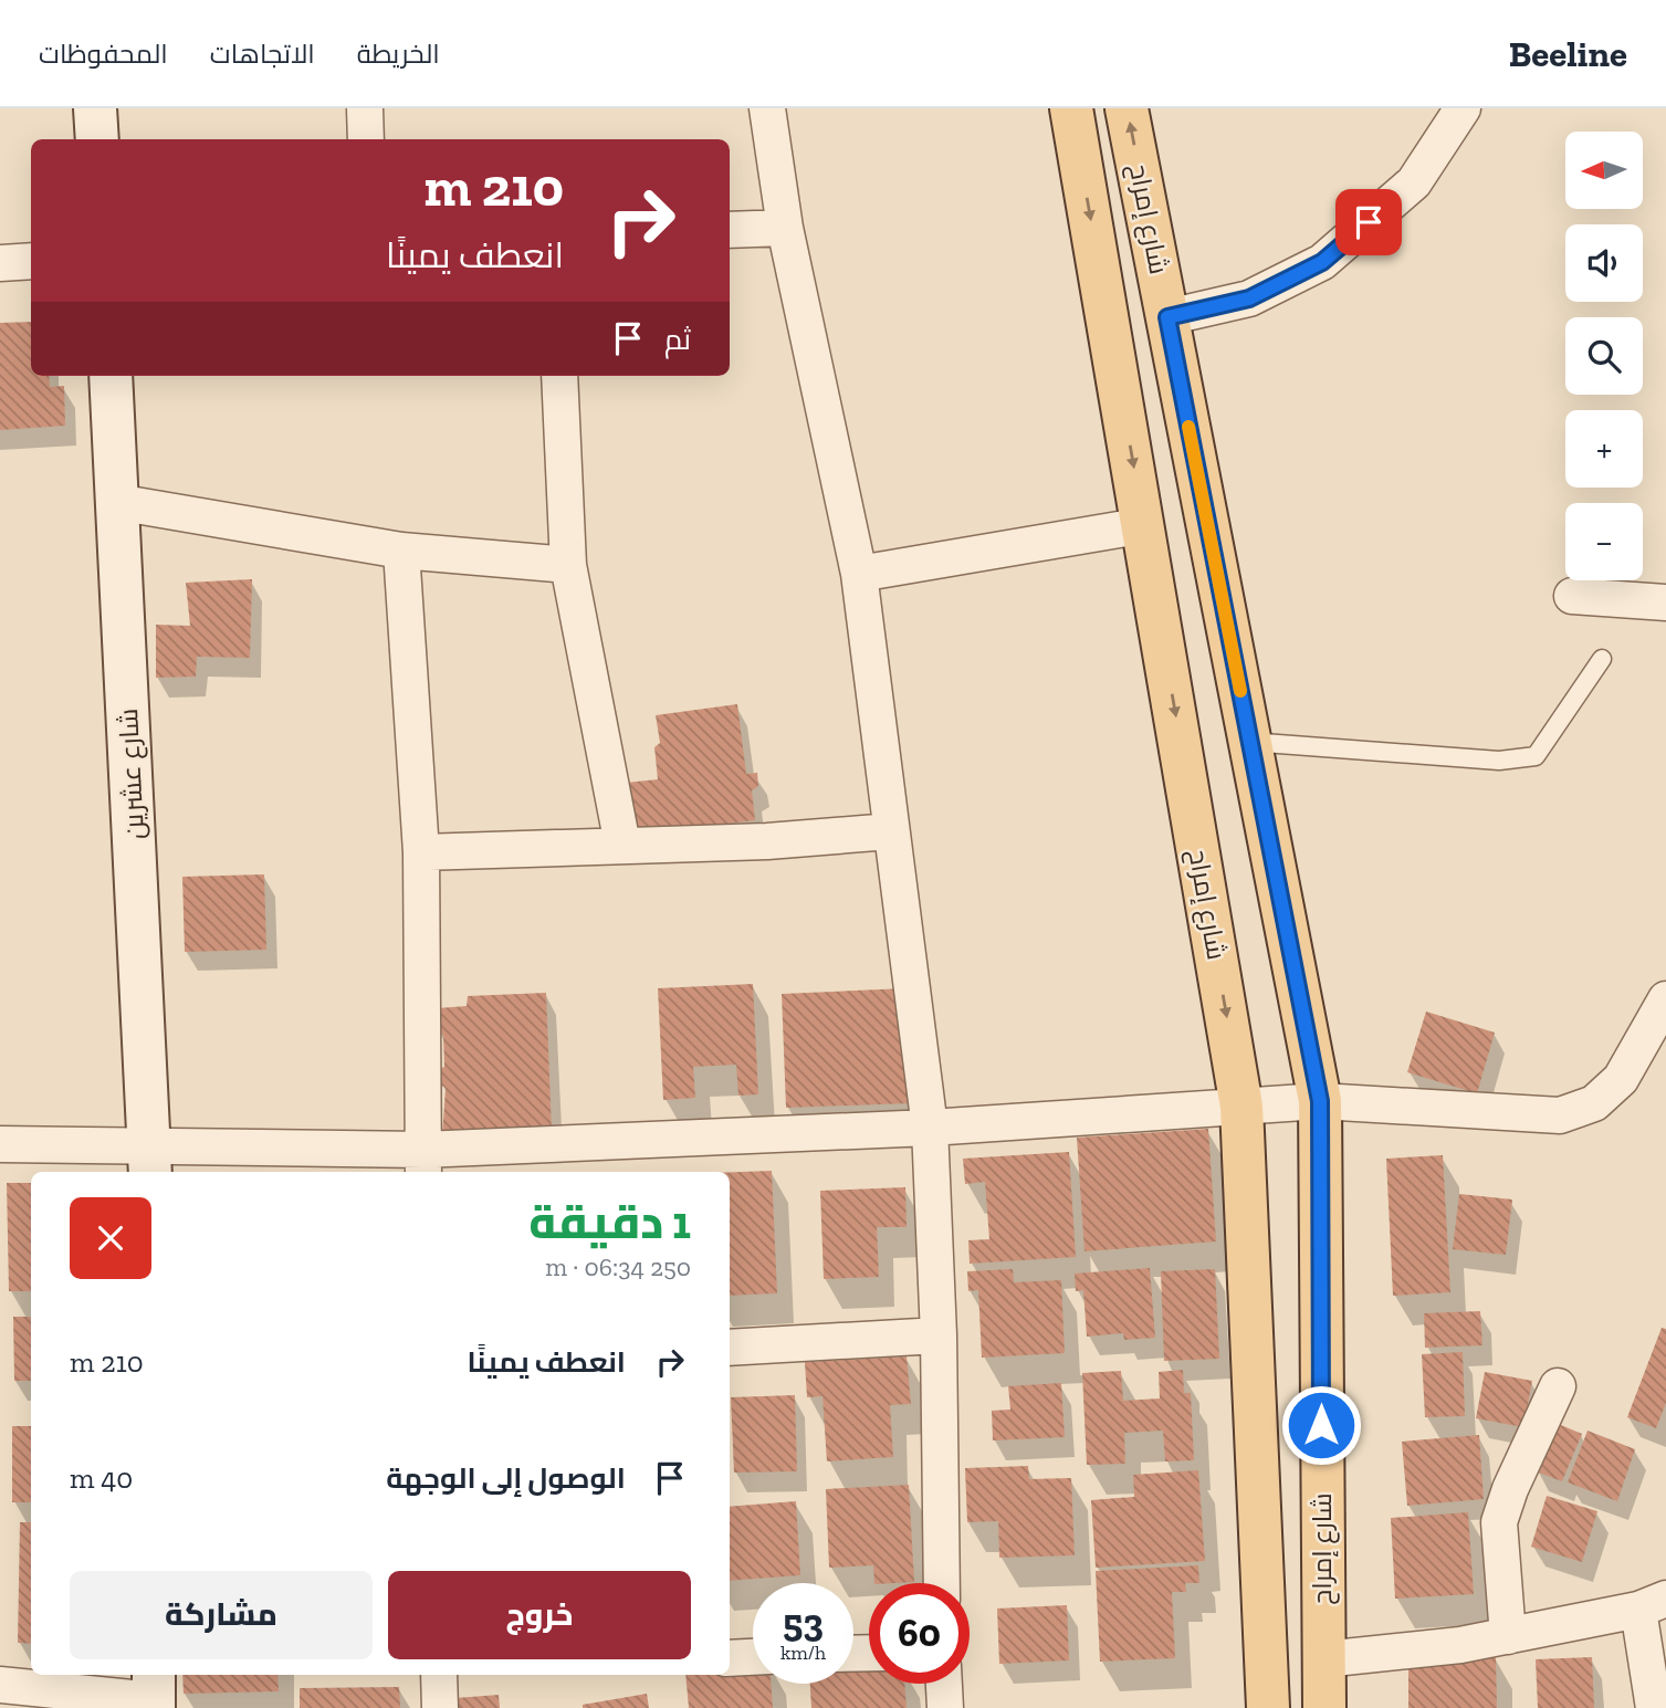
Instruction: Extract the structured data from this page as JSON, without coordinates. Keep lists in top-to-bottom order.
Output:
{
  "streets": {
    "main road": ["شارع إمراح"],
    "street": ["شارع عشرين"]
  },
  "north": "left",
  "page": {
    "header": "Beeline",
    "nav": ["الخريطة", "الاتجاهات", "المحفوظات"],
    "map_buttons": ["+", "−"],
    "turn": ["210 m", "انعطف يمينًا"],
    "then": "ثم",
    "heading": ["1 دقيقة", "250 m · 06:34"],
    "list": [
      {
        "name": "انعطف يمينًا",
        "value": "210 m"
      },
      {
        "name": "الوصول إلى الوجهة",
        "value": "40 m"
      }
    ],
    "buttons": ["خروج", "مشاركة"],
    "speed": "53 km/h",
    "limit": "60"
  }
}
